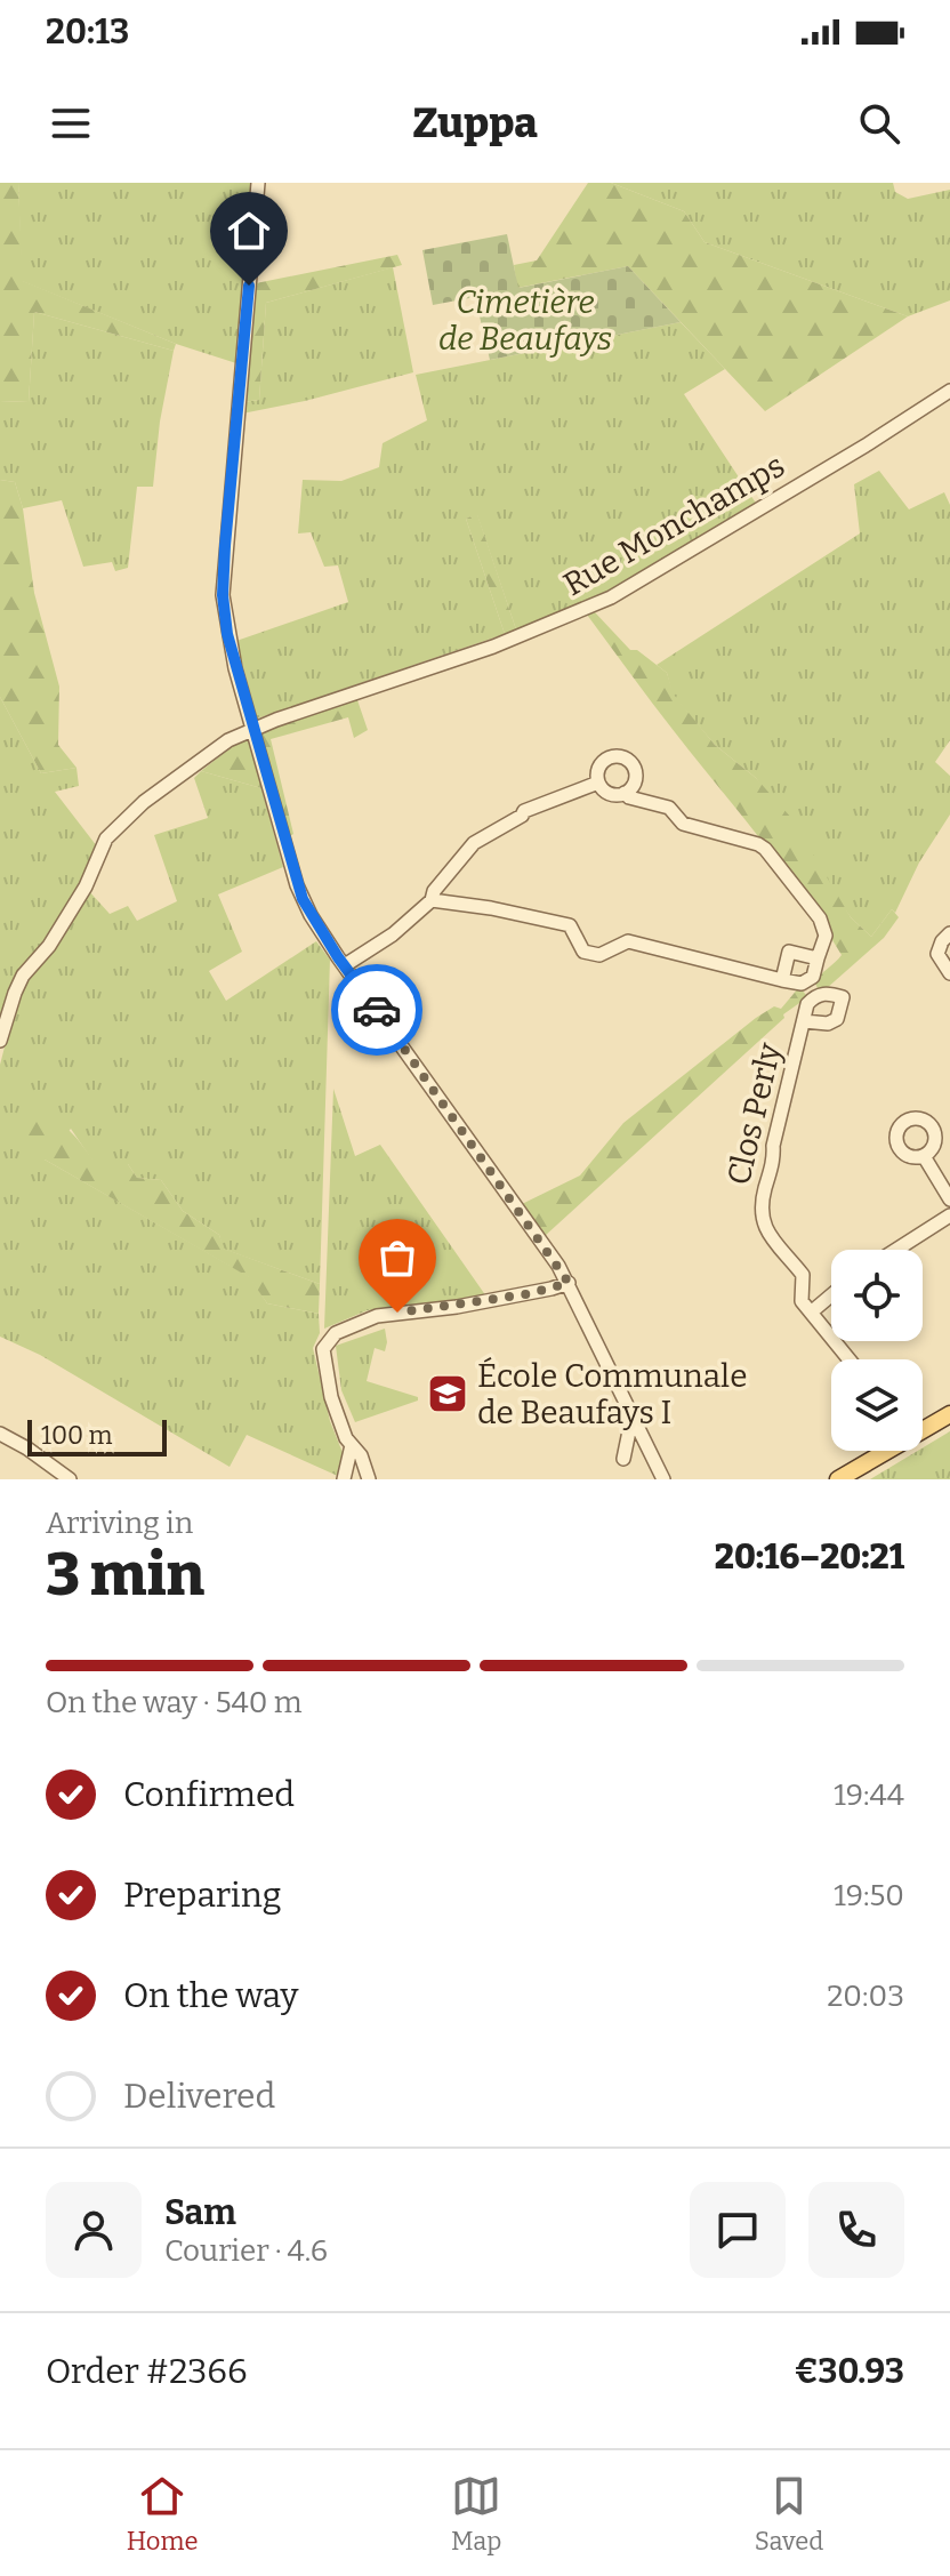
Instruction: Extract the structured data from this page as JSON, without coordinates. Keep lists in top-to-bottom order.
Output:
{
  "streets": {
    "street": ["Rue Monchamps", "Clos Perly"]
  },
  "parks": ["Cimetière de Beaufays"],
  "places": {
    "school or university": ["École Communale de Beaufays I"]
  },
  "scale_bar": "100 m",
  "page": {
    "status": "20:13",
    "header": "Zuppa",
    "scale": "100 m",
    "heading": ["3 min", "Arriving in", "20:16–20:21"],
    "panel": [
      "Sam",
      "Courier · 4.6",
      "Order #2366",
      "€30.93"
    ],
    "bar": "On the way · 540 m",
    "list": [
      ["Confirmed", "19:44"],
      ["Preparing", "19:50"],
      ["On the way", "20:03"],
      "Delivered"
    ],
    "tabs": ["Home", "Map", "Saved"]
  }
}
